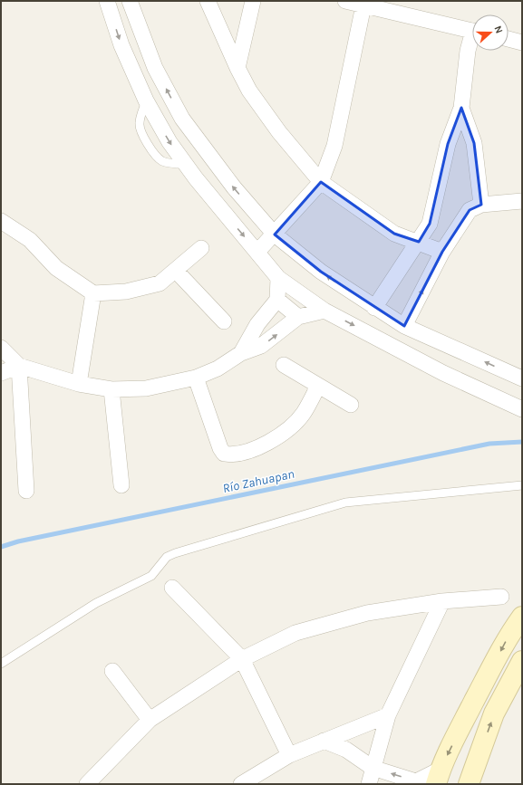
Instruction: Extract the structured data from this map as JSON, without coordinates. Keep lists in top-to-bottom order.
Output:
{
  "water": ["Río Zahuapan"],
  "north": "right"
}
